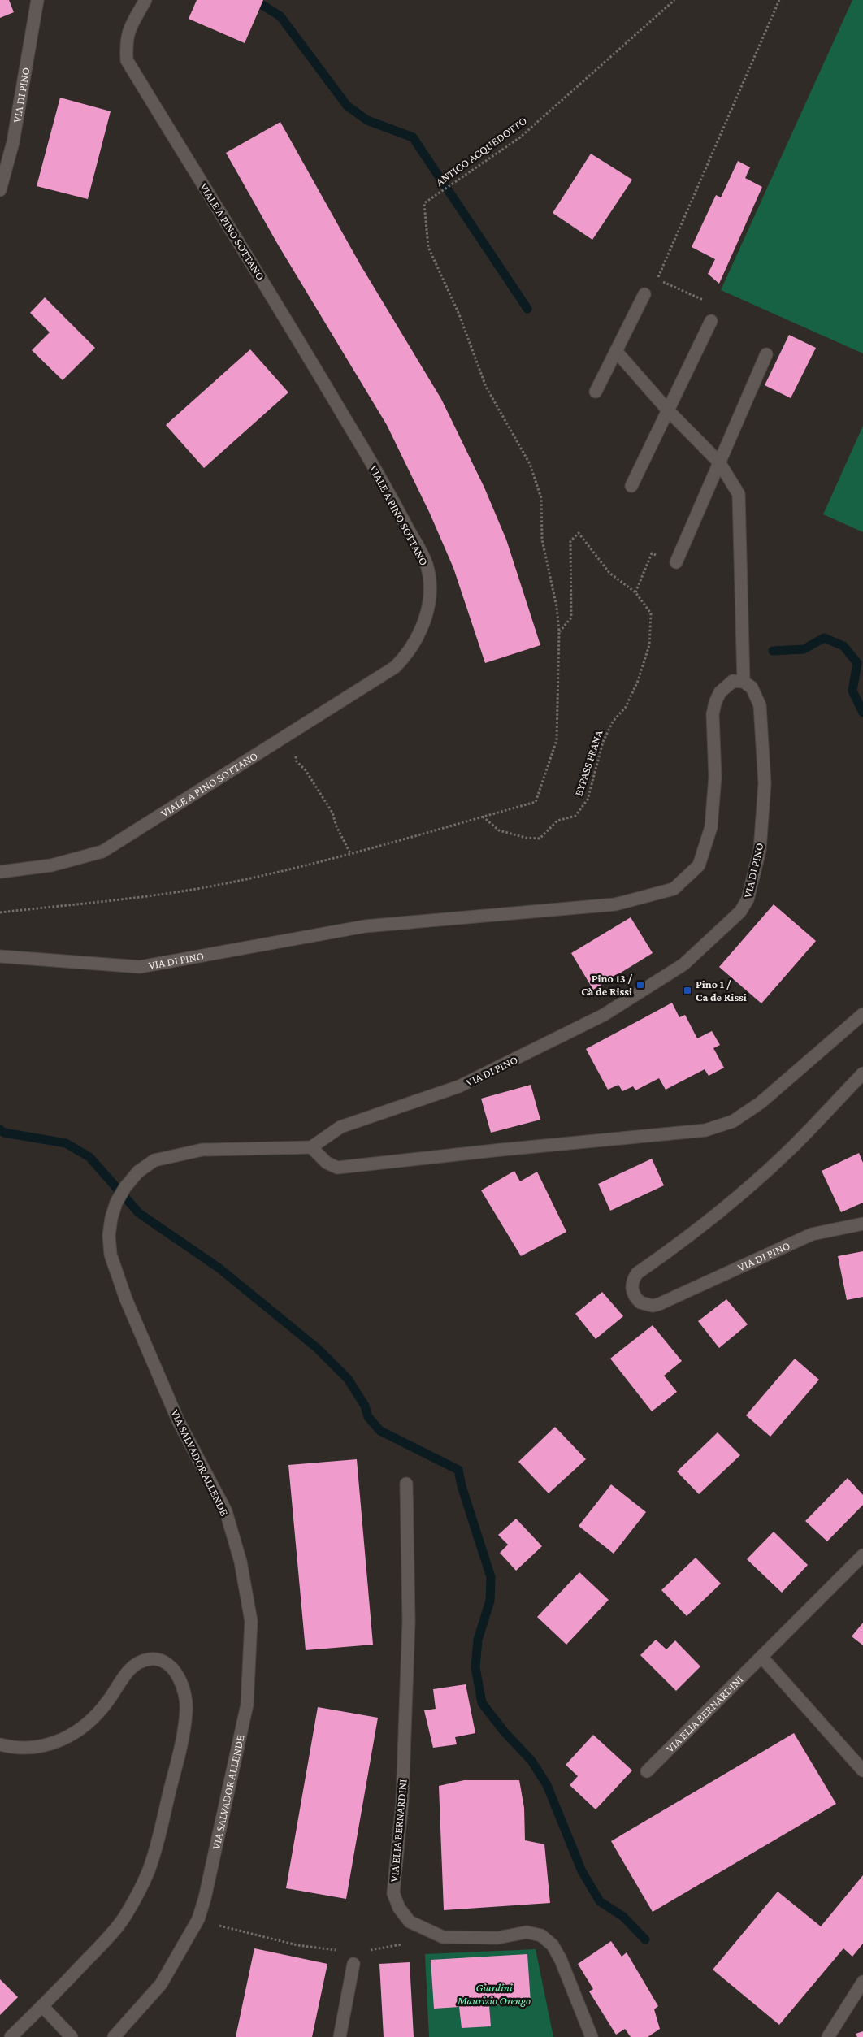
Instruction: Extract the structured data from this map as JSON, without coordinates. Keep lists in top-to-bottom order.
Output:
{
  "streets": {
    "street": [
      "VIA DI PINO",
      "VIALE A PINO SOTTANO",
      "VIA SALVADOR ALLENDE",
      "VIA ELIA BERNARDINI"
    ],
    "path": ["ANTICO ACQUEDOTTO", "BYPASS FRANA"]
  },
  "crossings": [
    ["VIA DI PINO", "VIA SALVADOR ALLENDE"]
  ],
  "parks": ["Giardini Maurizio Orengo"],
  "places": {
    "transit": ["Pino 13 / Cà de Rissi", "Pino 1 / Ca de Rissi"]
  }
}
